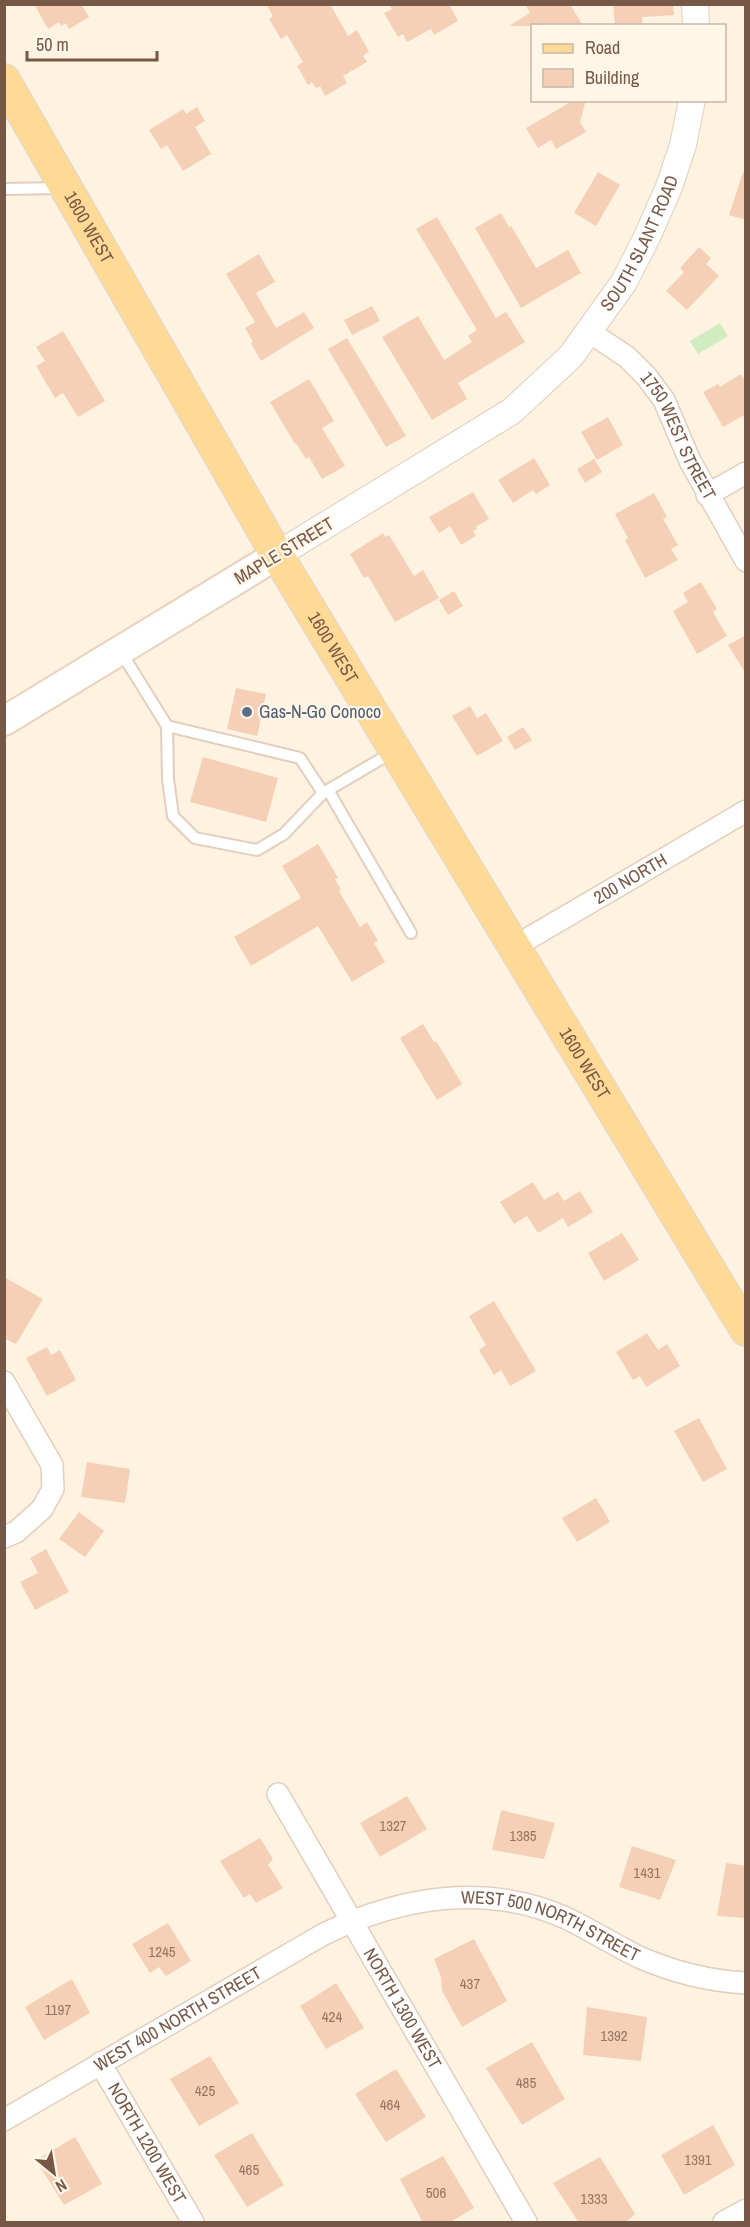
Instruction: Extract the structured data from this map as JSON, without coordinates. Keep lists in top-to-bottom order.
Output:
{
  "streets": {
    "main road": ["1600 WEST", "MAPLE STREET"],
    "street": [
      "SOUTH SLANT ROAD",
      "1750 WEST STREET",
      "200 NORTH",
      "WEST 500 NORTH STREET",
      "NORTH 1300 WEST",
      "WEST 400 NORTH STREET",
      "NORTH 1200 WEST"
    ]
  },
  "crossings": [
    ["1600 WEST", "MAPLE STREET"],
    ["1600 WEST", "200 NORTH"],
    ["SOUTH SLANT ROAD", "1750 WEST STREET"],
    ["SOUTH SLANT ROAD", "MAPLE STREET"],
    ["WEST 500 NORTH STREET", "NORTH 1300 WEST"],
    ["WEST 500 NORTH STREET", "WEST 400 NORTH STREET"],
    ["NORTH 1300 WEST", "WEST 400 NORTH STREET"],
    ["WEST 400 NORTH STREET", "NORTH 1200 WEST"]
  ],
  "places": ["Gas-N-Go Conoco"],
  "house_numbers": [
    "1327",
    "1385",
    "1431",
    "1245",
    "437",
    "1197",
    "424",
    "1392",
    "485",
    "425",
    "464",
    "1391",
    "465",
    "506",
    "1333"
  ],
  "legend": ["Road", "Building"],
  "scale_bar": "50 m",
  "north": "bottom right"
}
